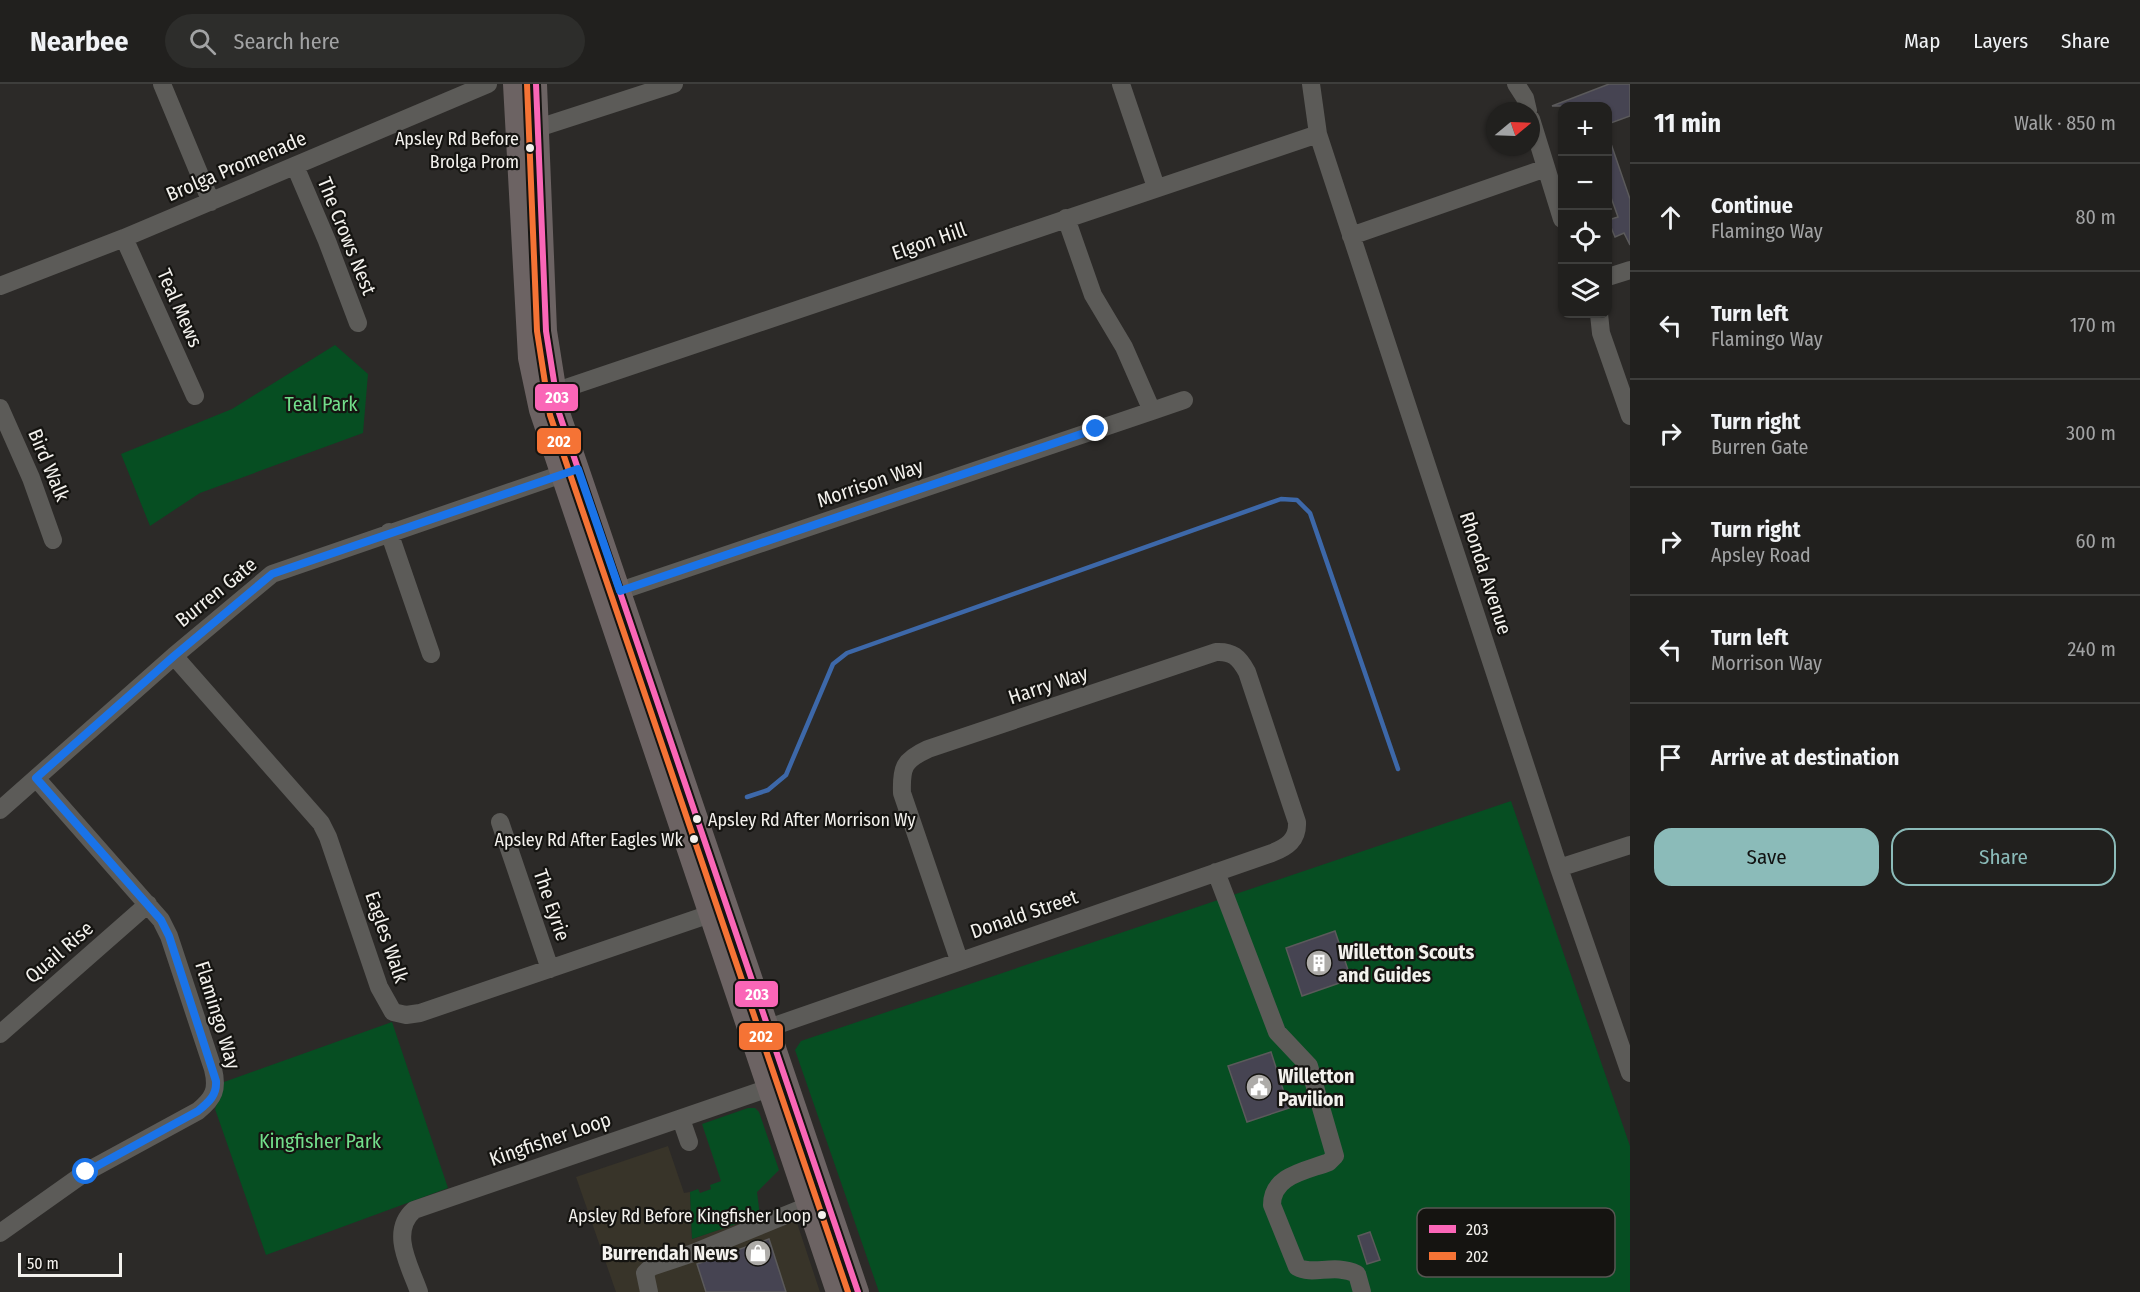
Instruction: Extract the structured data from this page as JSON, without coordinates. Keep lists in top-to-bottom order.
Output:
{
  "streets": {
    "street": [
      "Brolga Promenade",
      "The Crows Nest",
      "Elgon Hill",
      "Teal Mews",
      "Bird Walk",
      "Morrison Way",
      "Rhonda Avenue",
      "Burren Gate",
      "Harry Way",
      "The Eyrie",
      "Donald Street",
      "Eagles Walk",
      "Quail Rise",
      "Flamingo Way",
      "Kingfisher Loop"
    ]
  },
  "crossings": [
    ["Brolga Promenade", "The Crows Nest"],
    ["Brolga Promenade", "Teal Mews"],
    ["Elgon Hill", "Rhonda Avenue"],
    ["Burren Gate", "Eagles Walk"],
    ["Burren Gate", "Flamingo Way"],
    ["Harry Way", "Donald Street"],
    ["The Eyrie", "Eagles Walk"],
    ["Quail Rise", "Flamingo Way"]
  ],
  "parks": ["Teal Park", "Kingfisher Park"],
  "places": {
    "other": [
      "Apsley Rd Before Brolga Prom",
      "Apsley Rd After Morrison Wy",
      "Apsley Rd After Eagles Wk",
      "Apsley Rd Before Kingfisher Loop"
    ],
    "building": ["Willetton Scouts and Guides"],
    "public building": ["Willetton Pavilion"],
    "shop": ["Burrendah News"]
  },
  "lines": ["transit line 203", "transit line 202"],
  "legend": ["203", "202"],
  "scale_bar": "50 m",
  "north": "right",
  "page": {
    "header": "Nearbee",
    "search": "Search here",
    "nav": ["Map", "Layers", "Share"],
    "heading": ["11 min", "Walk · 850 m"],
    "map_buttons": ["+", "−"],
    "list": [
      ["Continue", "Flamingo Way", "80 m"],
      ["Turn left", "Flamingo Way", "170 m"],
      ["Turn right", "Burren Gate", "300 m"],
      ["Turn right", "Apsley Road", "60 m"],
      ["Turn left", "Morrison Way", "240 m"],
      "Arrive at destination"
    ],
    "buttons": ["Save", "Share"],
    "scale": "50 m"
  }
}
